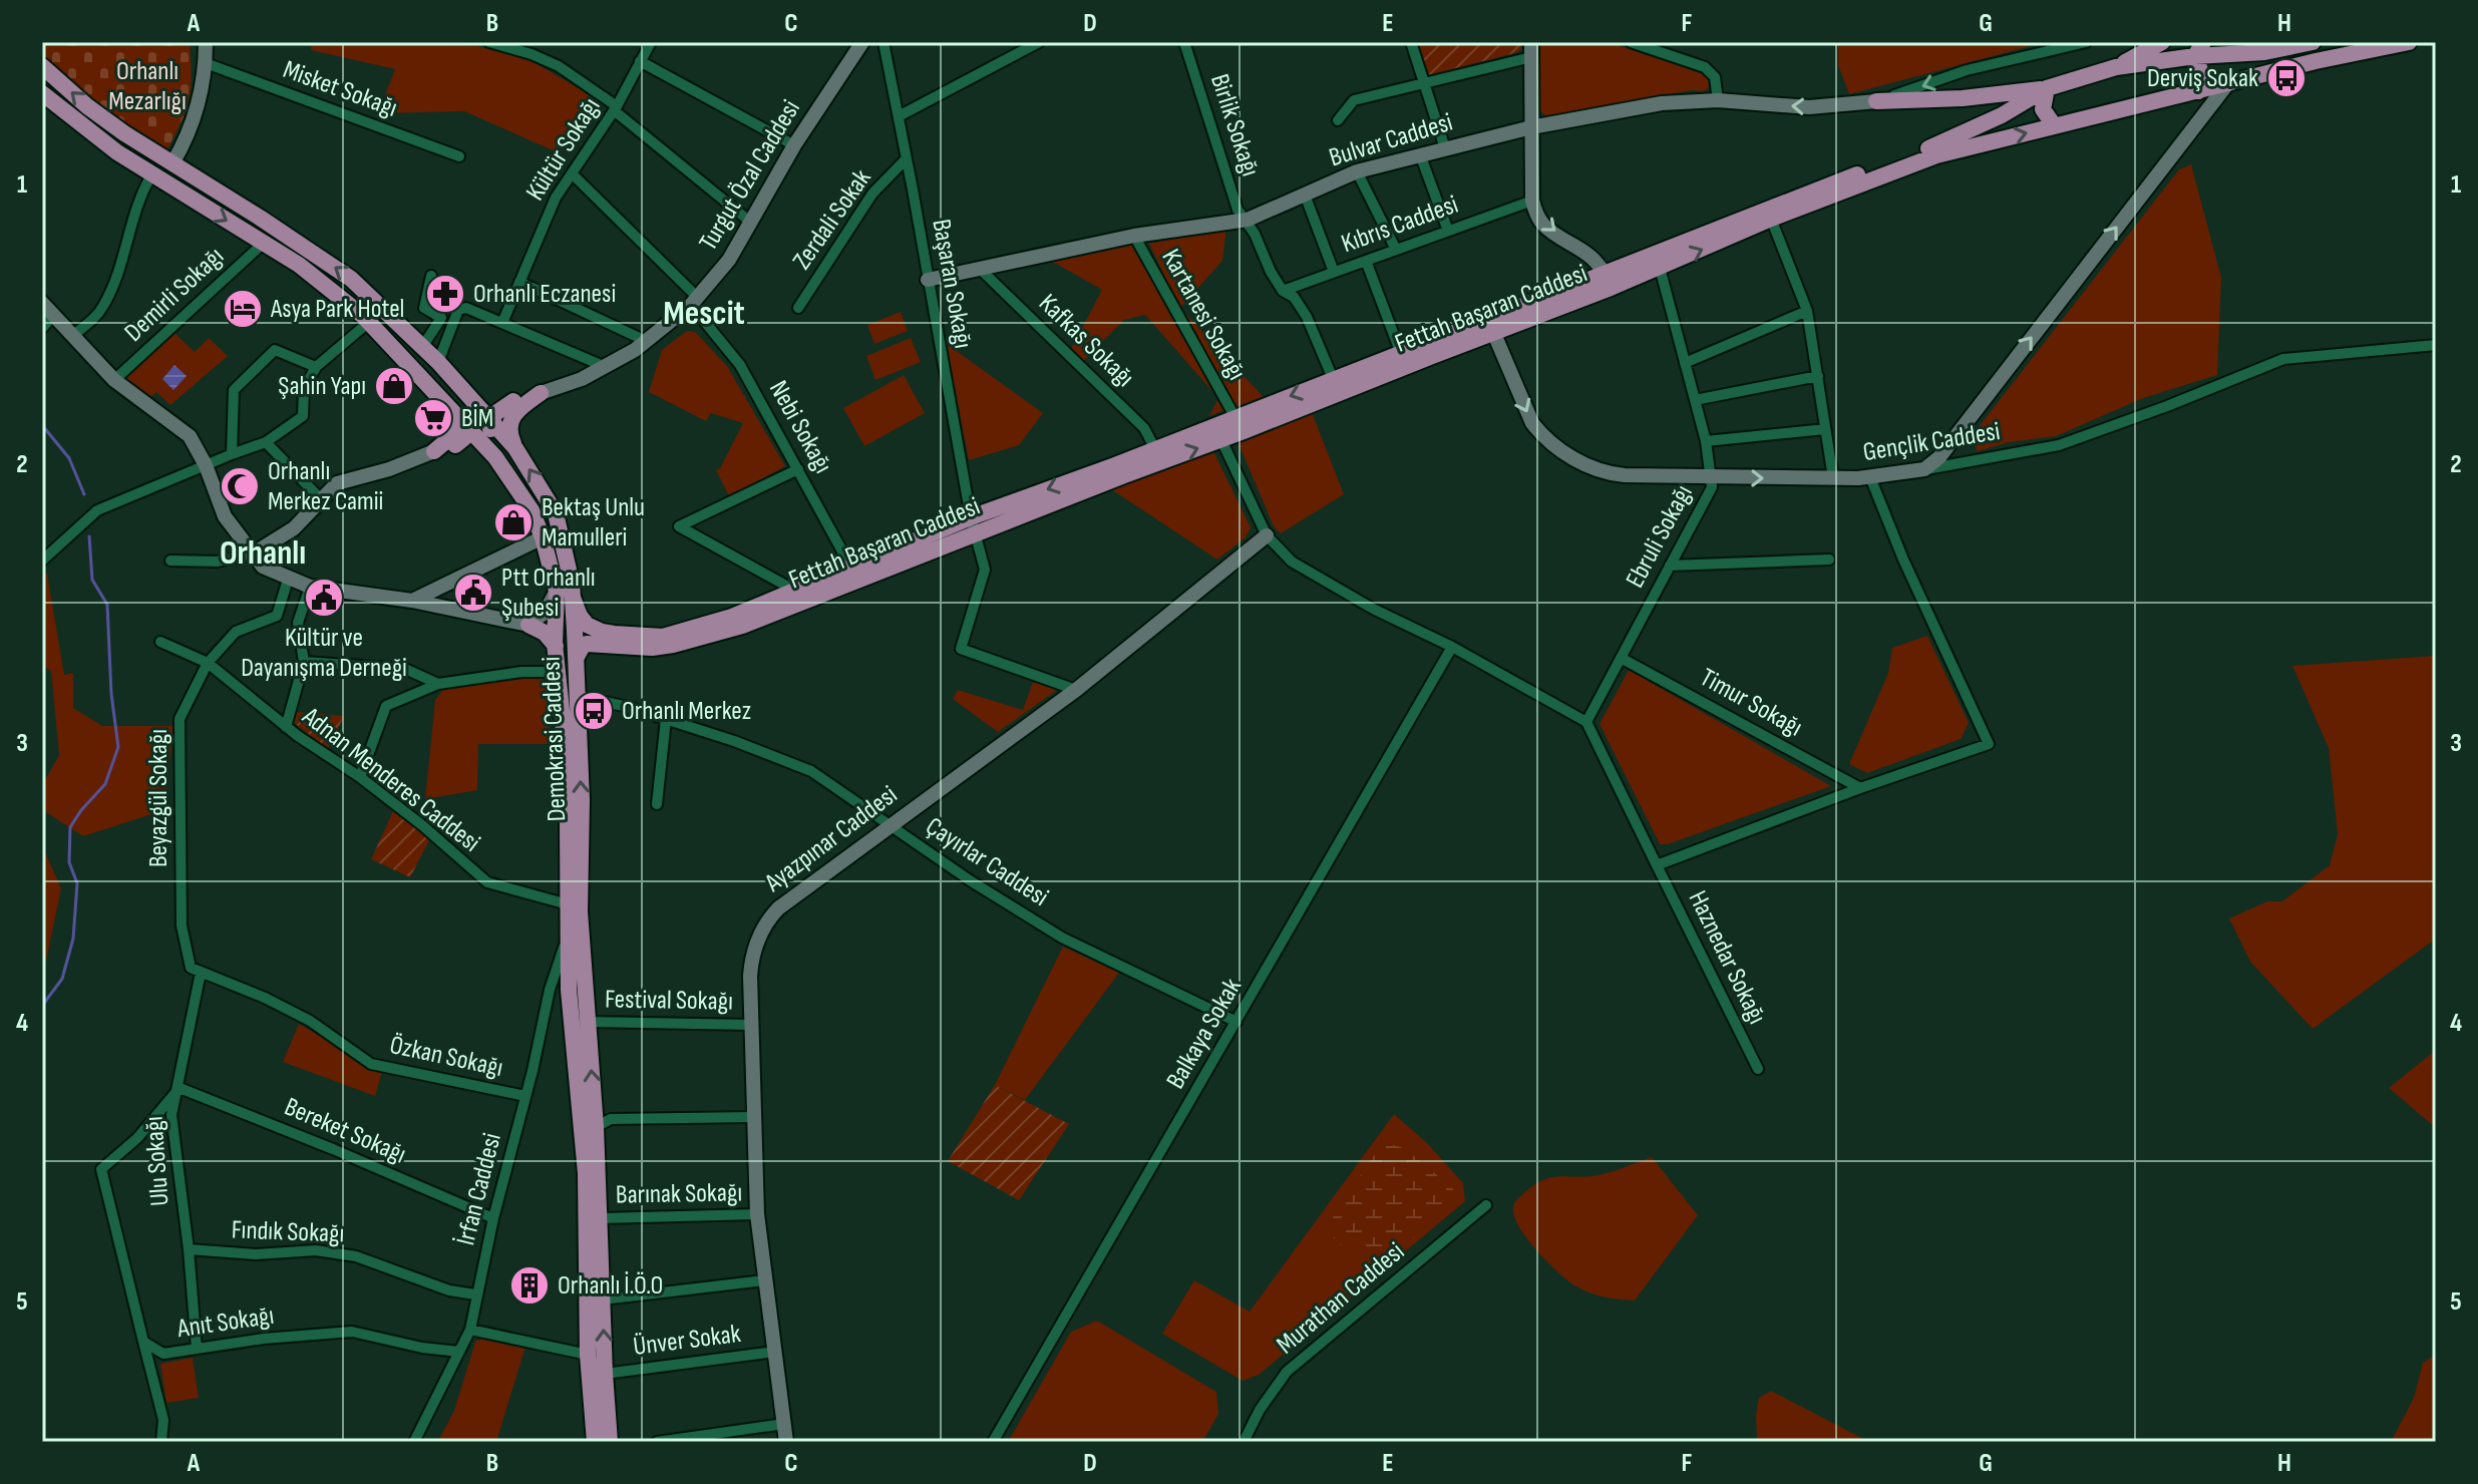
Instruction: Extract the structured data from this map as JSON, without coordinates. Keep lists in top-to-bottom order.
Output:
{
  "streets": {
    "main road": ["Fettah Başaran Caddesi", "Demokrasi Caddesi"],
    "street": [
      "Misket Sokağı",
      "Birlik Sokağı",
      "Bulvar Caddesi",
      "Kültür Sokağı",
      "Turgut Özal Caddesi",
      "Zerdali Sokak",
      "Kıbrıs Caddesi",
      "Başaran Sokağı",
      "Demirli Sokağı",
      "Kartanesi Sokağı",
      "Kafkas Sokağı",
      "Nebi Sokağı",
      "Gençlik Caddesi",
      "Ebruli Sokağı",
      "Timur Sokağı",
      "Adnan Menderes Caddesi",
      "Beyazgül Sokağı",
      "Ayazpınar Caddesi",
      "Çayırlar Caddesi",
      "Haznedar Sokağı",
      "Festival Sokağı",
      "Balkaya Sokak",
      "Özkan Sokağı",
      "Bereket Sokağı",
      "Ulu Sokağı",
      "İrfan Caddesi",
      "Barınak Sokağı",
      "Fındık Sokağı",
      "Murathan Caddesi",
      "Anıt Sokağı",
      "Ünver Sokak"
    ]
  },
  "crossings": [
    ["Birlik Sokağı", "Bulvar Caddesi"],
    ["Birlik Sokağı", "Kıbrıs Caddesi"],
    ["Birlik Sokağı", "Fettah Başaran Caddesi"],
    ["Bulvar Caddesi", "Başaran Sokağı"],
    ["Bulvar Caddesi", "Kartanesi Sokağı"],
    ["Bulvar Caddesi", "Kafkas Sokağı"],
    ["Kültür Sokağı", "Nebi Sokağı"],
    ["Turgut Özal Caddesi", "Nebi Sokağı"],
    ["Zerdali Sokak", "Başaran Sokağı"],
    ["Başaran Sokağı", "Fettah Başaran Caddesi"],
    ["Başaran Sokağı", "Ayazpınar Caddesi"],
    ["Demirli Sokağı", "Demokrasi Caddesi"],
    ["Fettah Başaran Caddesi", "Kartanesi Sokağı"],
    ["Fettah Başaran Caddesi", "Kafkas Sokağı"],
    ["Fettah Başaran Caddesi", "Nebi Sokağı"],
    ["Fettah Başaran Caddesi", "Gençlik Caddesi"],
    ["Fettah Başaran Caddesi", "Ebruli Sokağı"],
    ["Fettah Başaran Caddesi", "Demokrasi Caddesi"],
    ["Gençlik Caddesi", "Ebruli Sokağı"],
    ["Ebruli Sokağı", "Timur Sokağı"],
    ["Ebruli Sokağı", "Haznedar Sokağı"],
    ["Demokrasi Caddesi", "Adnan Menderes Caddesi"],
    ["Demokrasi Caddesi", "Çayırlar Caddesi"],
    ["Demokrasi Caddesi", "Festival Sokağı"],
    ["Demokrasi Caddesi", "İrfan Caddesi"],
    ["Demokrasi Caddesi", "Barınak Sokağı"],
    ["Demokrasi Caddesi", "Ünver Sokak"],
    ["Adnan Menderes Caddesi", "Beyazgül Sokağı"],
    ["Beyazgül Sokağı", "Özkan Sokağı"],
    ["Beyazgül Sokağı", "Ulu Sokağı"],
    ["Ayazpınar Caddesi", "Çayırlar Caddesi"],
    ["Ayazpınar Caddesi", "Festival Sokağı"],
    ["Ayazpınar Caddesi", "Barınak Sokağı"],
    ["Ayazpınar Caddesi", "Ünver Sokak"],
    ["Çayırlar Caddesi", "Balkaya Sokak"],
    ["Özkan Sokağı", "Ulu Sokağı"],
    ["Özkan Sokağı", "İrfan Caddesi"],
    ["Bereket Sokağı", "Ulu Sokağı"],
    ["Bereket Sokağı", "İrfan Caddesi"],
    ["Bereket Sokağı", "Anıt Sokağı"],
    ["Ulu Sokağı", "Fındık Sokağı"],
    ["Ulu Sokağı", "Anıt Sokağı"],
    ["İrfan Caddesi", "Fındık Sokağı"],
    ["İrfan Caddesi", "Anıt Sokağı"]
  ],
  "districts": ["Mescit", "Orhanlı"],
  "parks": ["Orhanlı Mezarlığı"],
  "places": {
    "bus stop": ["Derviş Sokak", "Orhanlı Merkez"],
    "pharmacy": ["Orhanlı Eczanesi"],
    "hotel": ["Asya Park Hotel"],
    "shop": ["Şahin Yapı", "Bektaş Unlu Mamulleri"],
    "supermarket": ["BİM"],
    "mosque": ["Orhanlı Merkez Camii"],
    "public building": ["Ptt Orhanlı Şubesi", "Kültür ve Dayanışma Derneği"],
    "building": ["Orhanlı İ.Ö.O"]
  },
  "grid": {
    "columns": [
      "A",
      "B",
      "C",
      "D",
      "E",
      "F",
      "G",
      "H"
    ],
    "rows": [
      "1",
      "2",
      "3",
      "4",
      "5"
    ]
  }
}
